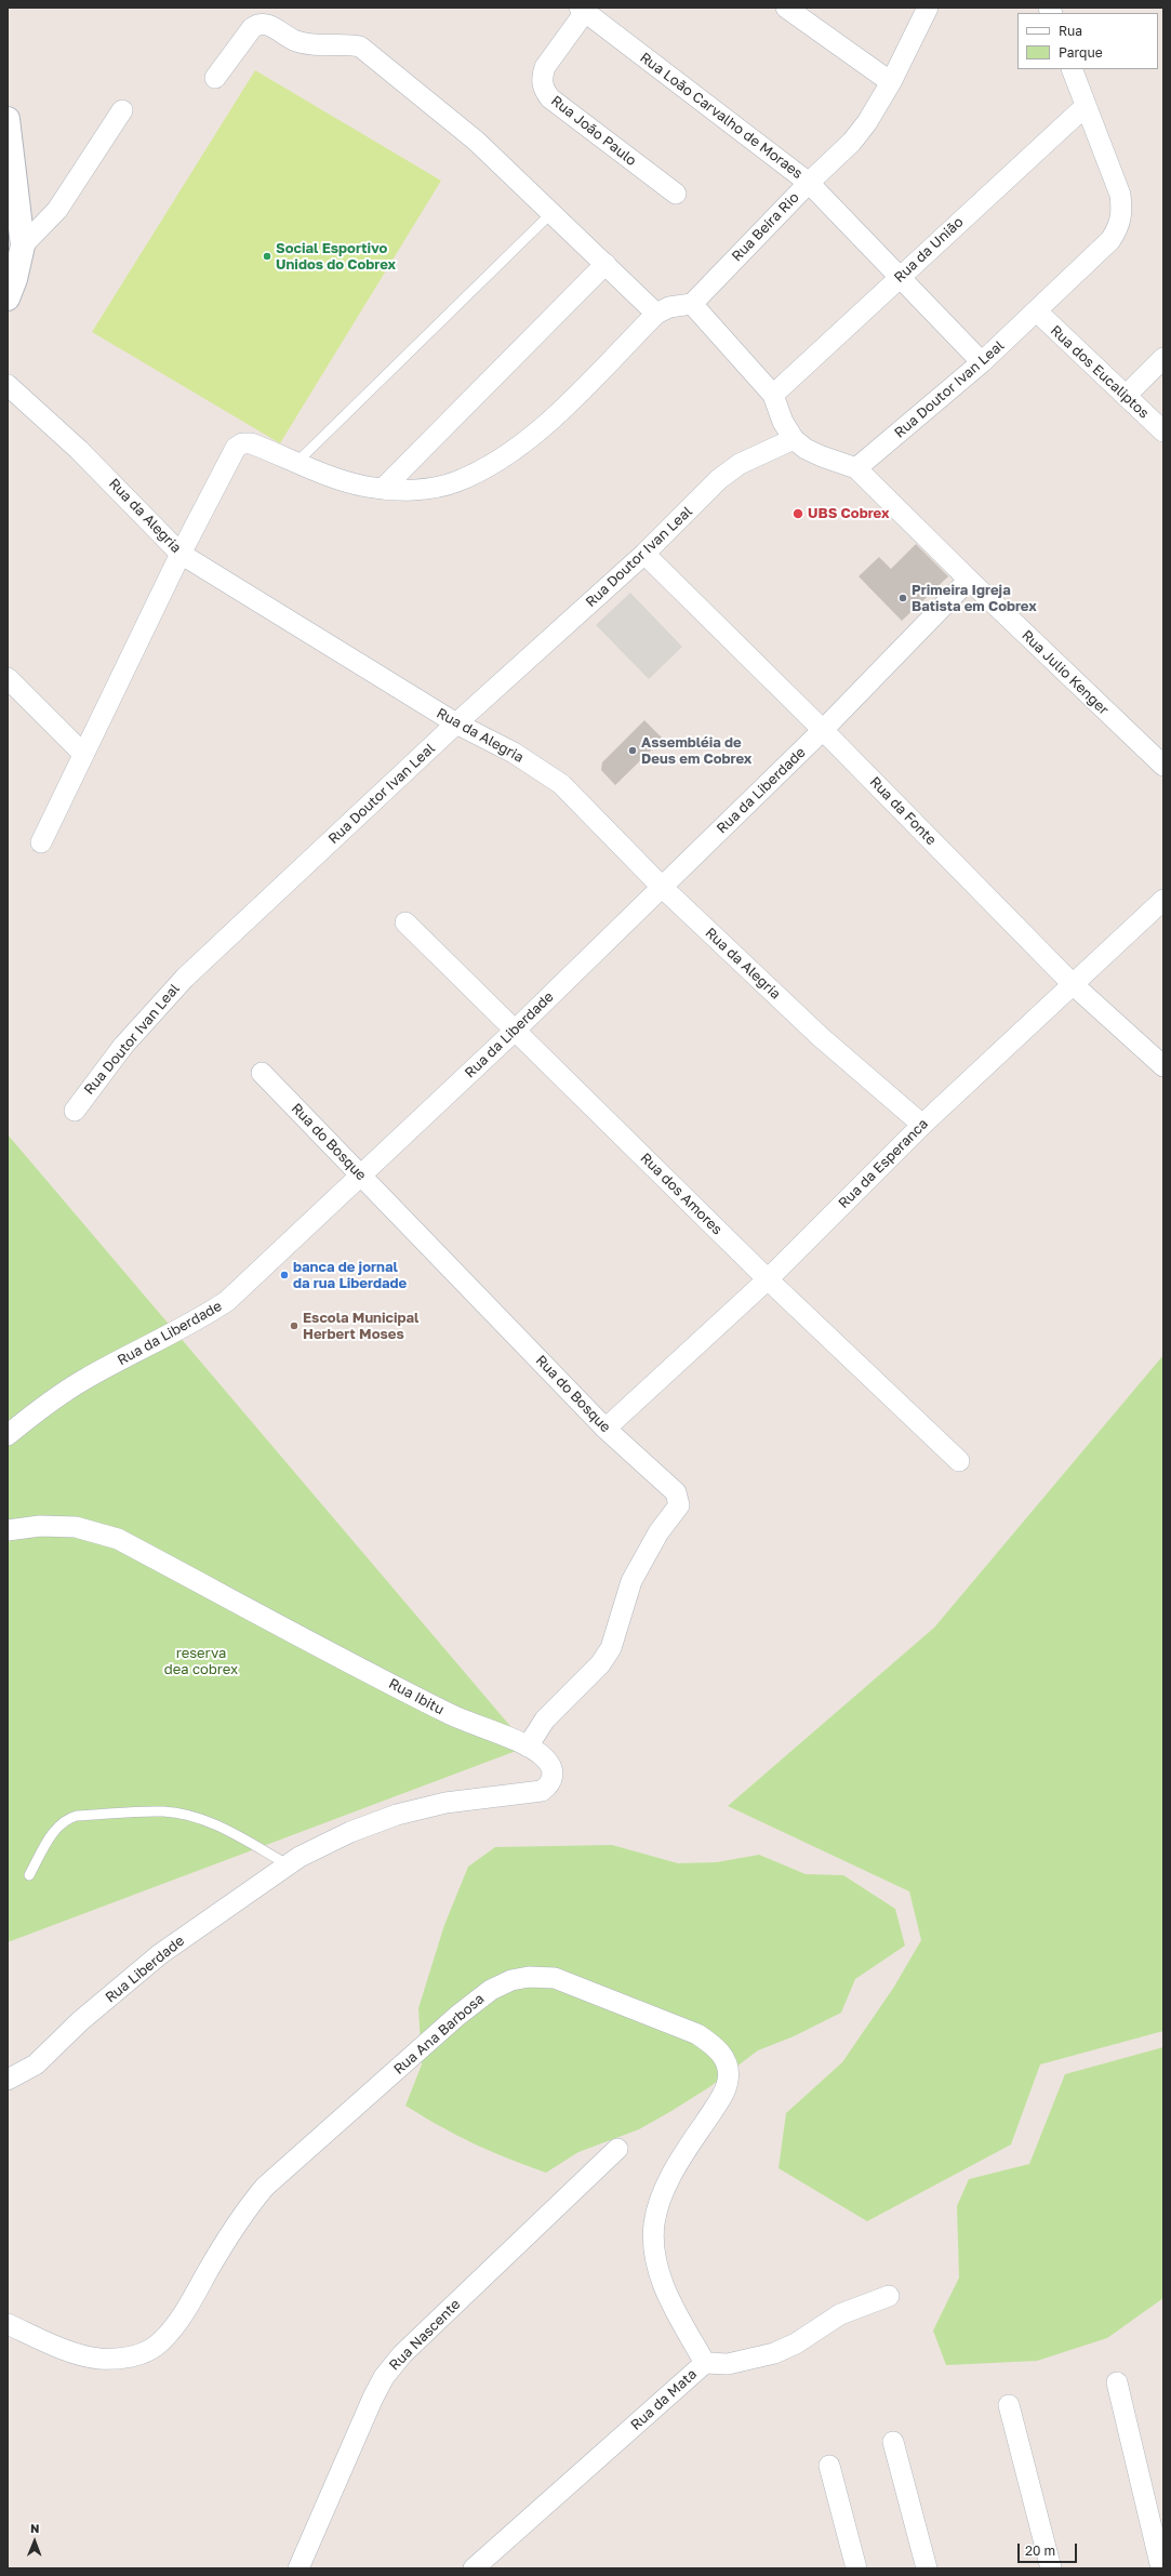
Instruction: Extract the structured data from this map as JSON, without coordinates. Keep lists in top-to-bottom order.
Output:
{
  "streets": {
    "street": [
      "Rua Loão Carvalho de Moraes",
      "Rua João Paulo",
      "Rua Beira Rio",
      "Rua da União",
      "Rua dos Eucaliptos",
      "Rua Doutor Ivan Leal",
      "Rua da Alegria",
      "Rua Julio Kenger",
      "Rua da Liberdade",
      "Rua da Fonte",
      "Rua do Bosque",
      "Rua da Esperanca",
      "Rua dos Amores",
      "Rua Ibitu",
      "Rua Liberdade",
      "Rua Ana Barbosa",
      "Rua Nascente",
      "Rua da Mata"
    ]
  },
  "crossings": [
    ["Rua Loão Carvalho de Moraes", "Rua João Paulo"],
    ["Rua Loão Carvalho de Moraes", "Rua Beira Rio"],
    ["Rua Loão Carvalho de Moraes", "Rua da União"],
    ["Rua Loão Carvalho de Moraes", "Rua Doutor Ivan Leal"],
    ["Rua da União", "Rua Doutor Ivan Leal"],
    ["Rua dos Eucaliptos", "Rua Doutor Ivan Leal"],
    ["Rua Doutor Ivan Leal", "Rua da Alegria"],
    ["Rua Doutor Ivan Leal", "Rua Julio Kenger"],
    ["Rua Doutor Ivan Leal", "Rua da Fonte"],
    ["Rua da Alegria", "Rua da Liberdade"],
    ["Rua da Alegria", "Rua da Esperanca"],
    ["Rua Julio Kenger", "Rua da Liberdade"],
    ["Rua da Liberdade", "Rua da Fonte"],
    ["Rua da Liberdade", "Rua do Bosque"],
    ["Rua da Liberdade", "Rua dos Amores"],
    ["Rua da Fonte", "Rua da Esperanca"],
    ["Rua do Bosque", "Rua da Esperanca"],
    ["Rua do Bosque", "Rua Ibitu"],
    ["Rua da Esperanca", "Rua dos Amores"],
    ["Rua Ibitu", "Rua Liberdade"],
    ["Rua Ana Barbosa", "Rua da Mata"]
  ],
  "parks": ["reserva dea cobrex"],
  "places": [
    "Social Esportivo Unidos do Cobrex",
    "UBS Cobrex",
    "Primeira Igreja Batista em Cobrex",
    "Assembléia de Deus em Cobrex",
    "banca de jornal da rua Liberdade",
    "Escola Municipal Herbert Moses"
  ],
  "legend": ["Rua", "Parque"],
  "scale_bar": "20 m",
  "north": "top"
}
